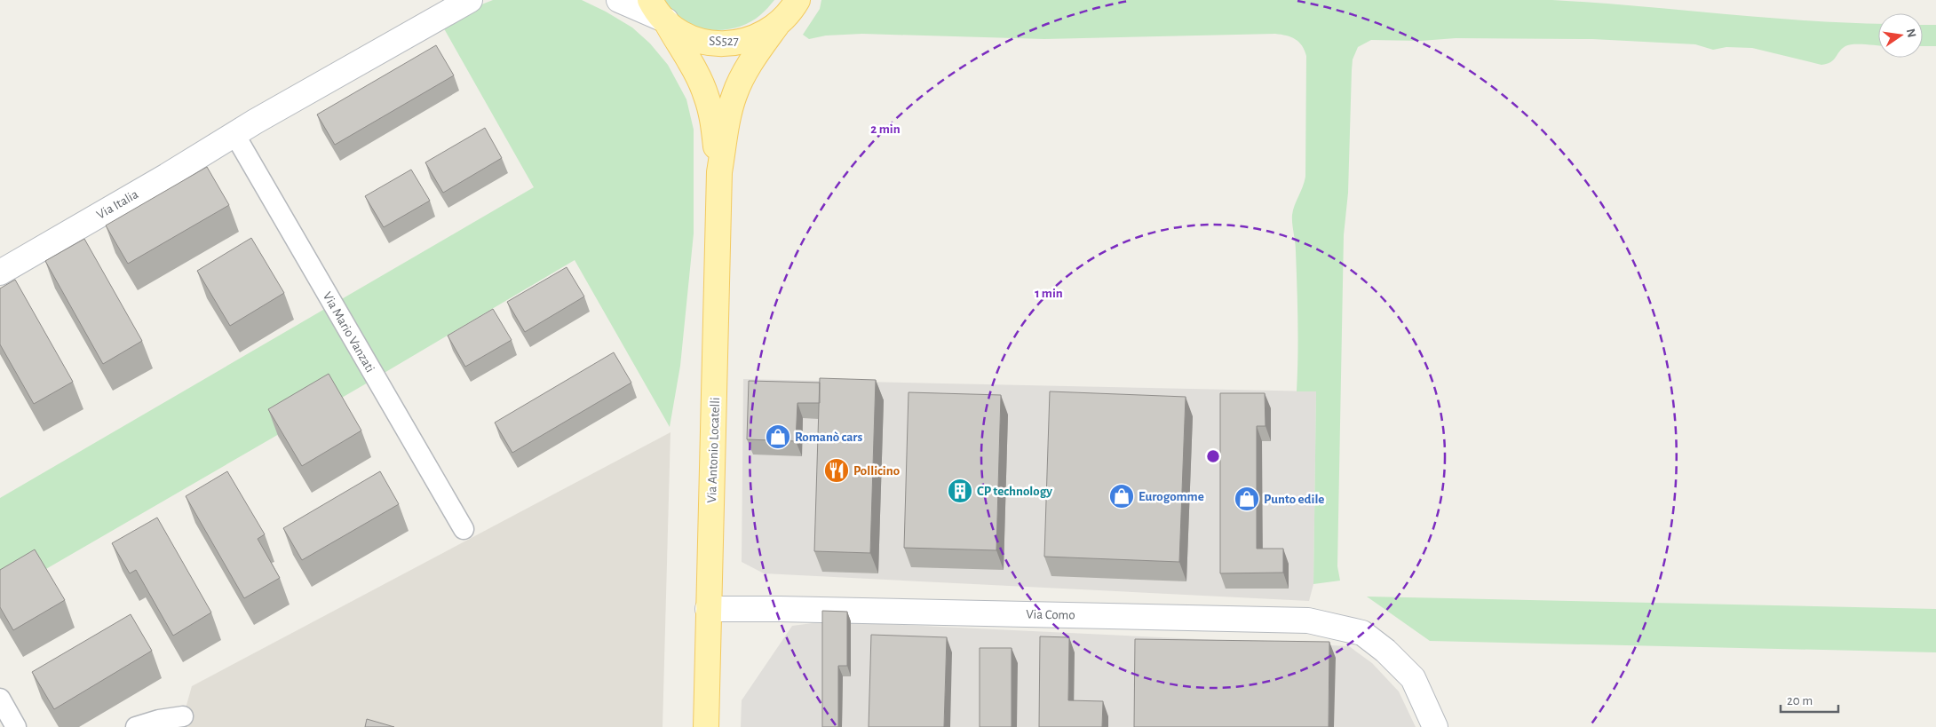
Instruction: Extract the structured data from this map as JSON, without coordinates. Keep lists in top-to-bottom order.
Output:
{
  "streets": {
    "main road": ["SS527", "Via Antonio Locatelli"],
    "street": ["Via Italia", "Via Mario Vanzati", "Via Como"]
  },
  "crossings": [
    ["SS527", "Via Antonio Locatelli"],
    ["Via Italia", "Via Mario Vanzati"],
    ["Via Antonio Locatelli", "Via Como"]
  ],
  "places": {
    "shop": ["Romanò cars", "Eurogomme", "Punto edile"],
    "restaurant": ["Pollicino"],
    "building": ["CP technology"]
  },
  "scale_bar": "20 m",
  "north": "right",
  "rings": ["2 min", "1 min"]
}
